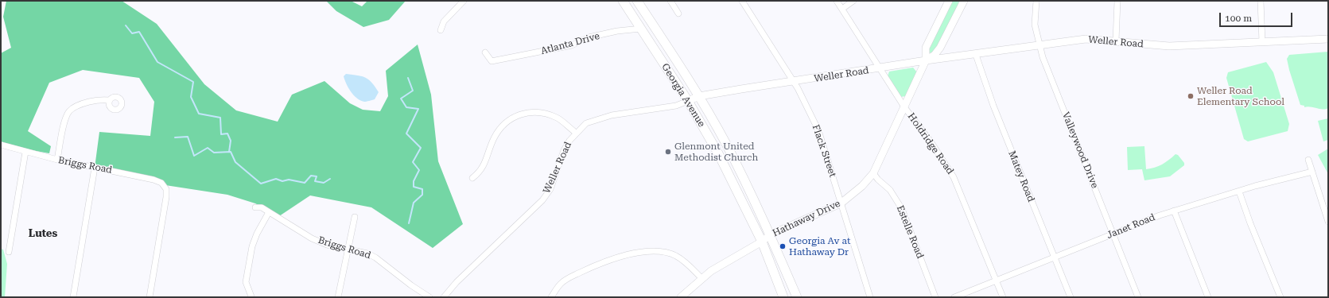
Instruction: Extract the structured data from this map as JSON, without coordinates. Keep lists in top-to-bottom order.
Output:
{
  "streets": {
    "main road": ["Georgia Avenue"],
    "street": [
      "Weller Road",
      "Atlanta Drive",
      "Holdridge Road",
      "Valleywood Drive",
      "Flack Street",
      "Briggs Road",
      "Matey Road",
      "Hathaway Drive",
      "Janet Road",
      "Estelle Road"
    ]
  },
  "crossings": [
    ["Weller Road", "Georgia Avenue"],
    ["Weller Road", "Holdridge Road"],
    ["Weller Road", "Valleywood Drive"],
    ["Weller Road", "Flack Street"],
    ["Weller Road", "Matey Road"],
    ["Weller Road", "Hathaway Drive"],
    ["Atlanta Drive", "Georgia Avenue"],
    ["Georgia Avenue", "Hathaway Drive"],
    ["Holdridge Road", "Hathaway Drive"],
    ["Holdridge Road", "Janet Road"],
    ["Valleywood Drive", "Janet Road"],
    ["Flack Street", "Hathaway Drive"],
    ["Matey Road", "Janet Road"],
    ["Hathaway Drive", "Estelle Road"]
  ],
  "districts": ["Lutes"],
  "places": ["Weller Road Elementary School", "Glenmont United Methodist Church", "Georgia Av at Hathaway Dr"],
  "scale_bar": "100 m"
}
